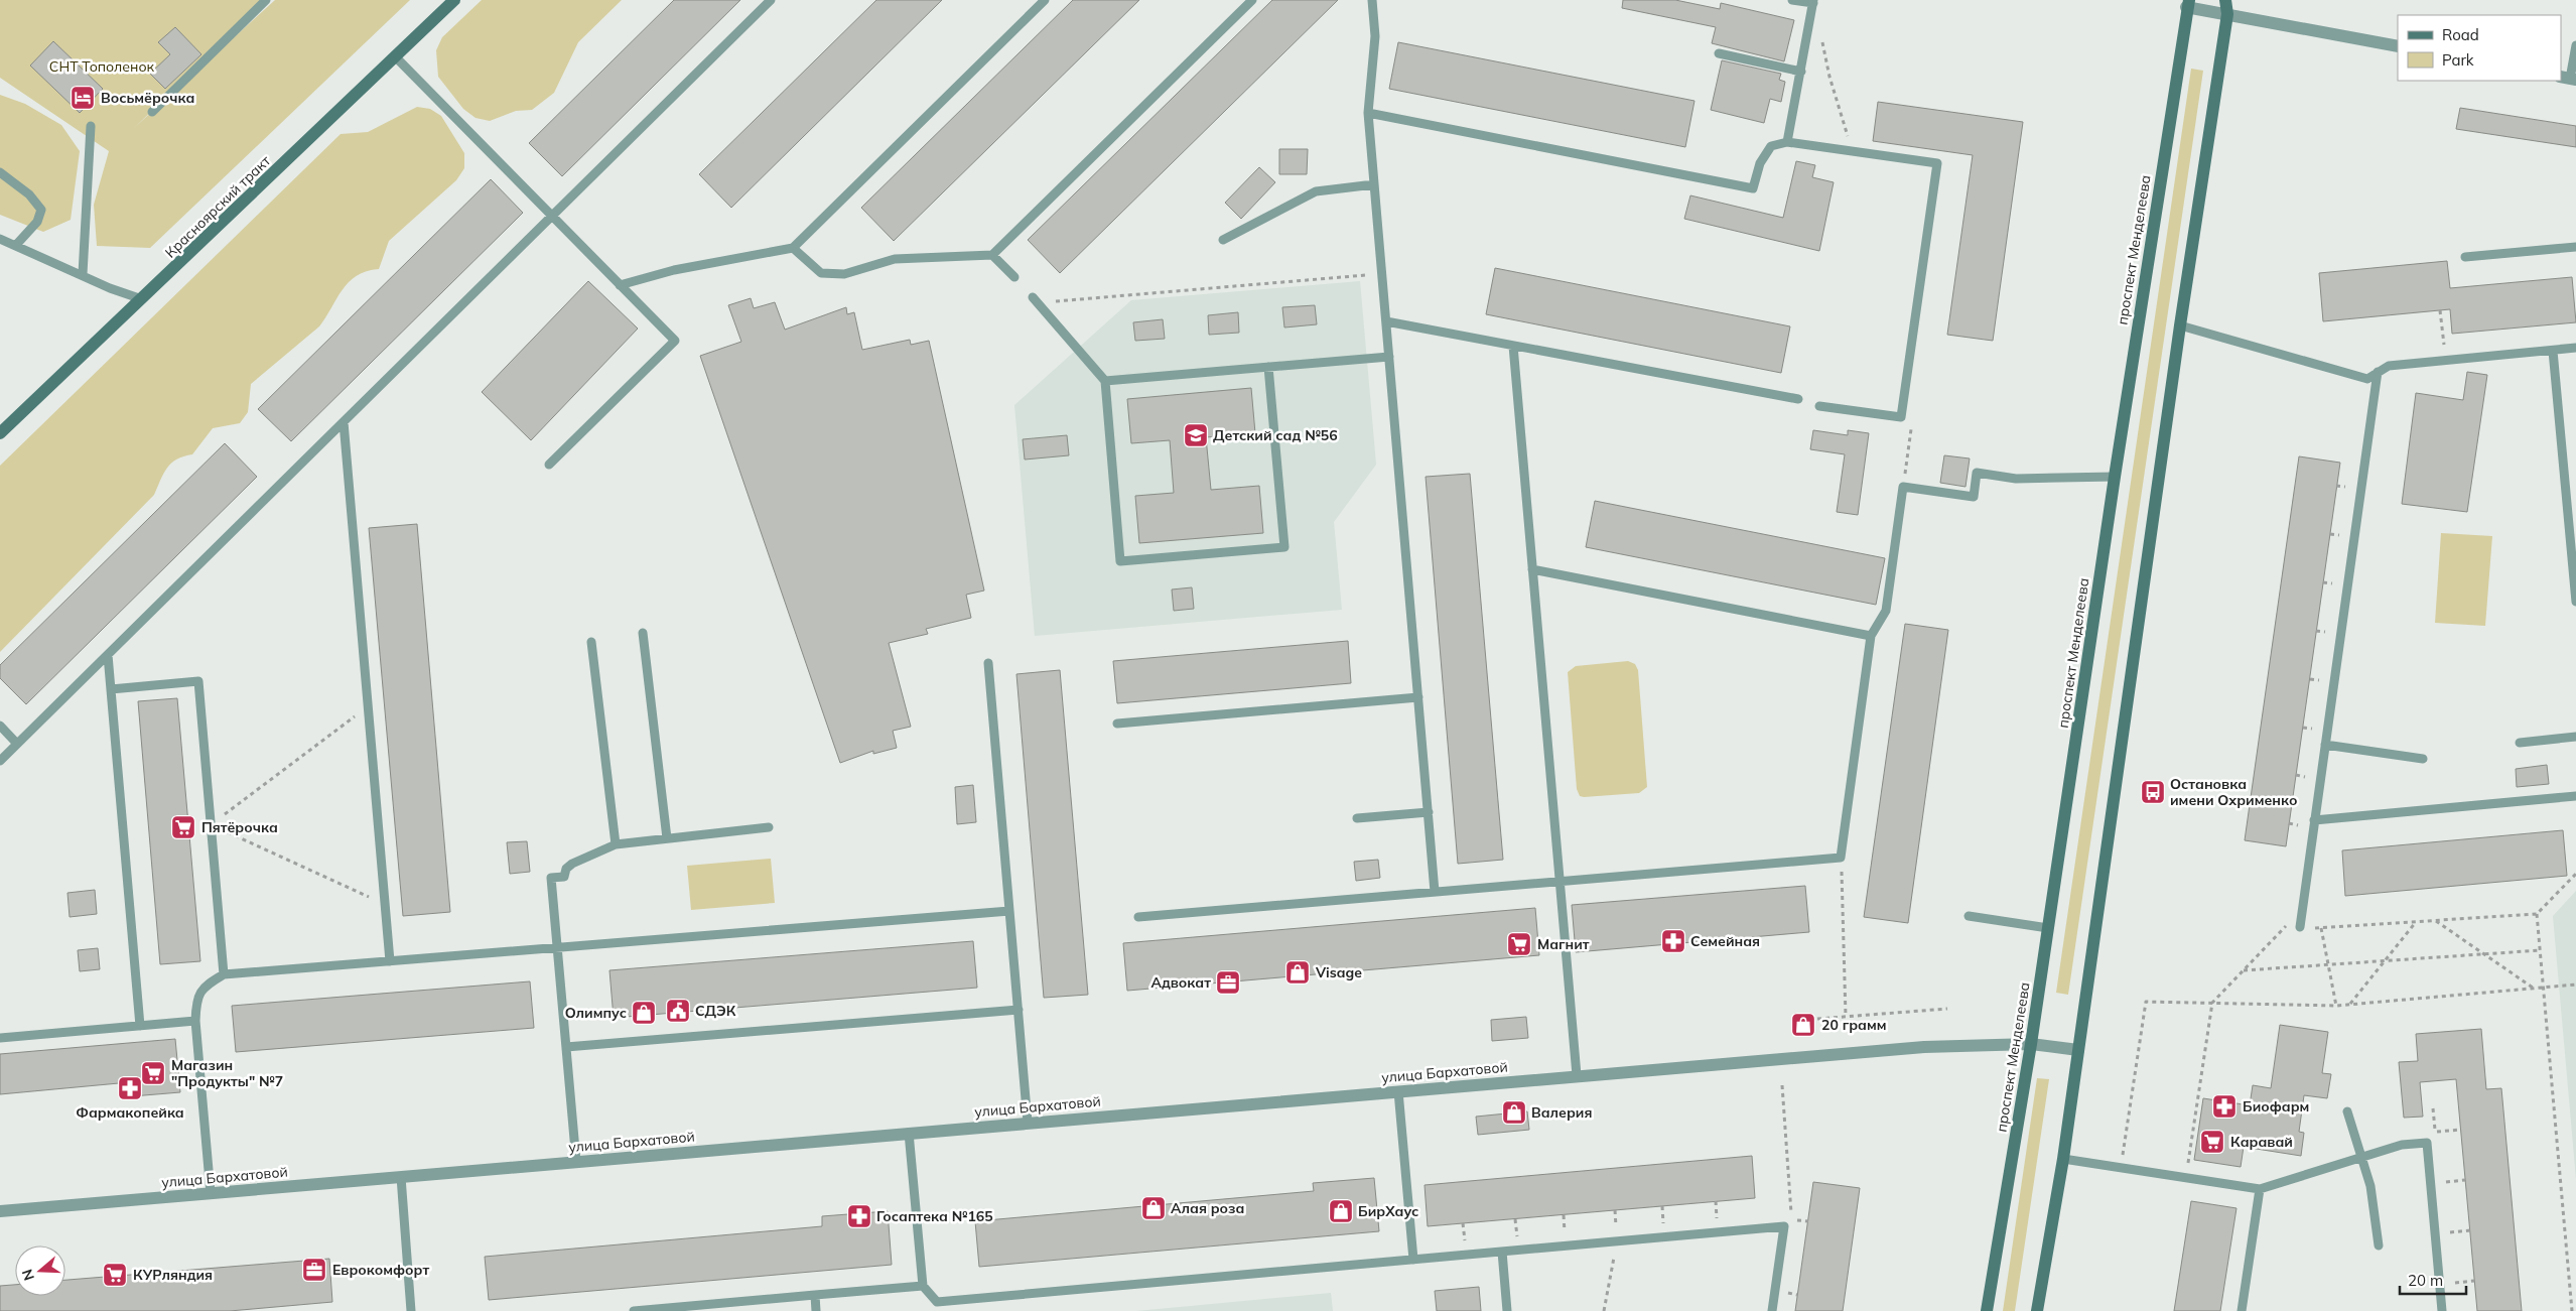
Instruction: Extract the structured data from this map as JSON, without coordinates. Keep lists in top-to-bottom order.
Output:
{
  "streets": {
    "main road": ["Красноярский тракт", "проспект Менделеева"],
    "street": ["улица Бархатовой"]
  },
  "crossings": [
    ["проспект Менделеева", "улица Бархатовой"]
  ],
  "parks": ["СНТ Тополенок"],
  "places": {
    "hotel": ["Восьмёрочка"],
    "school or university": ["Детский сад №56"],
    "bus stop": ["Остановка имени Охрименко"],
    "supermarket": [
      "Пятёрочка",
      "Магнит",
      "Магазин \"Продукты\" №7",
      "Каравай",
      "КУРляндия"
    ],
    "pharmacy": [
      "Семейная",
      "Фармакопейка",
      "Биофарм",
      "Госаптека №165"
    ],
    "shop": [
      "Visage",
      "Олимпус",
      "20 грамм",
      "Валерия",
      "Алая роза",
      "БирХаус"
    ],
    "office": ["Адвокат", "Еврокомфорт"],
    "public building": ["СДЭК"]
  },
  "legend": ["Road", "Park"],
  "scale_bar": "20 m",
  "north": "left"
}
